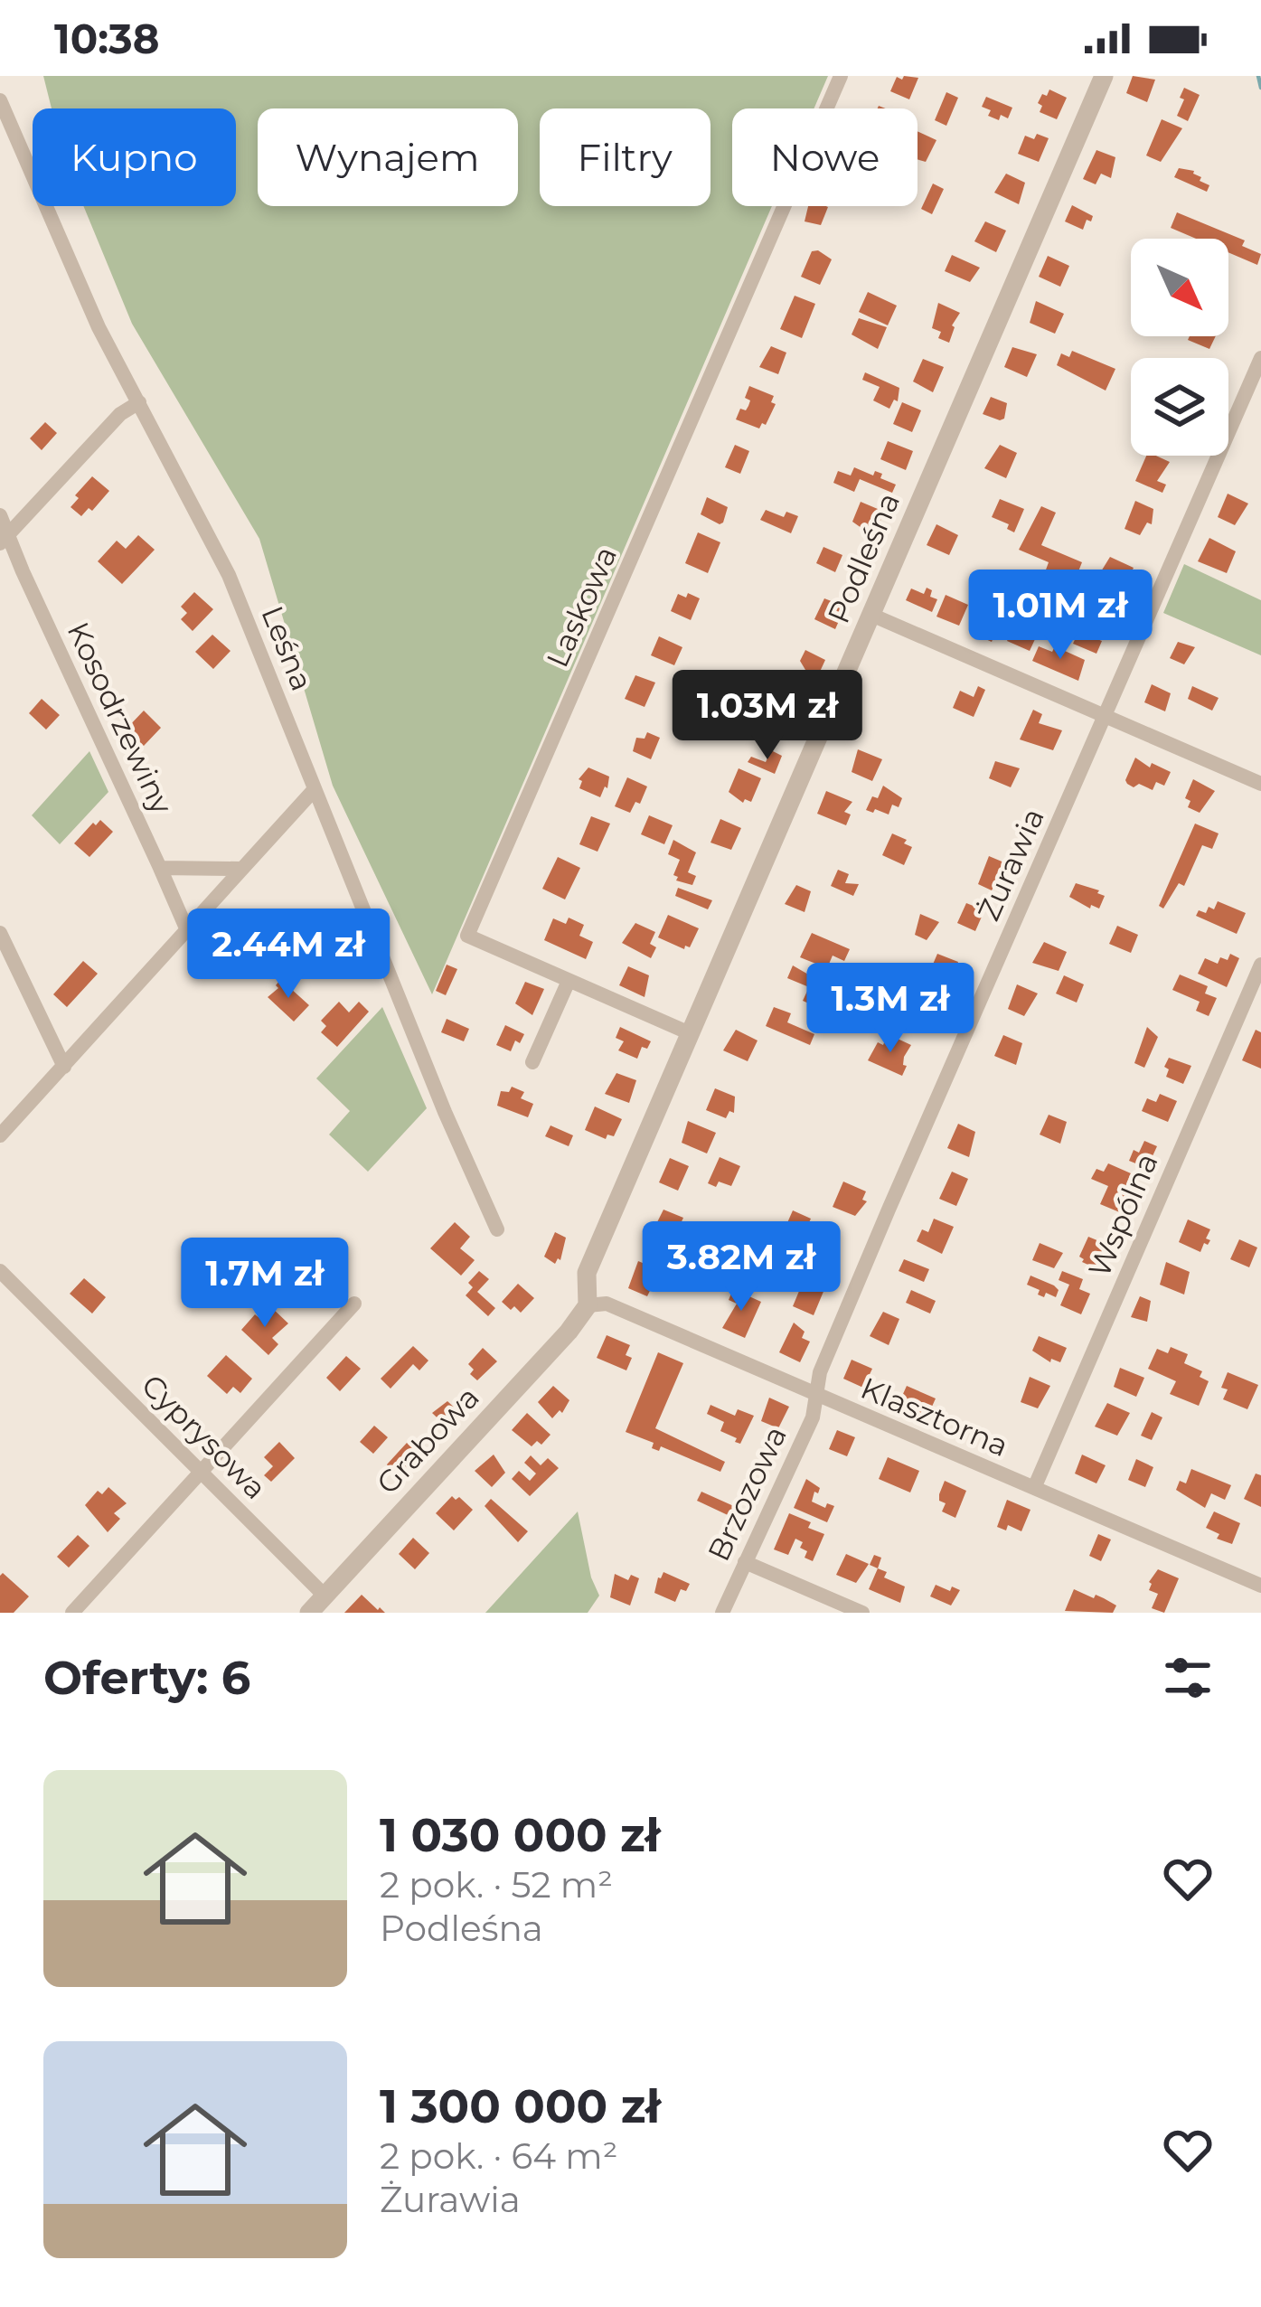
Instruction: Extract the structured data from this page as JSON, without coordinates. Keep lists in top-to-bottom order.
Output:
{
  "streets": {
    "street": [
      "Podleśna",
      "Laskowa",
      "Leśna",
      "Kosodrzewiny",
      "Żurawia",
      "Wspólna",
      "Klasztorna",
      "Cyprysowa",
      "Grabowa",
      "Brzozowa"
    ]
  },
  "crossings": [
    ["Podleśna", "Laskowa"],
    ["Podleśna", "Klasztorna"],
    ["Podleśna", "Grabowa"],
    ["Żurawia", "Klasztorna"],
    ["Żurawia", "Brzozowa"],
    ["Wspólna", "Klasztorna"],
    ["Klasztorna", "Grabowa"],
    ["Klasztorna", "Brzozowa"],
    ["Cyprysowa", "Grabowa"]
  ],
  "north": "bottom right",
  "page": {
    "status": "10:38",
    "chip": [
      "Kupno",
      "Wynajem",
      "Filtry",
      "Nowe"
    ],
    "price": [
      "1.01M zł",
      "1.03M zł",
      "2.44M zł",
      "1.3M zł",
      "3.82M zł",
      "1.7M zł"
    ],
    "heading": "Oferty: 6",
    "list": [
      {
        "name": "1 030 000 zł",
        "note": "2 pok. · 52 m² · Podleśna"
      },
      {
        "name": "1 300 000 zł",
        "note": "2 pok. · 64 m² · Żurawia"
      }
    ]
  }
}
